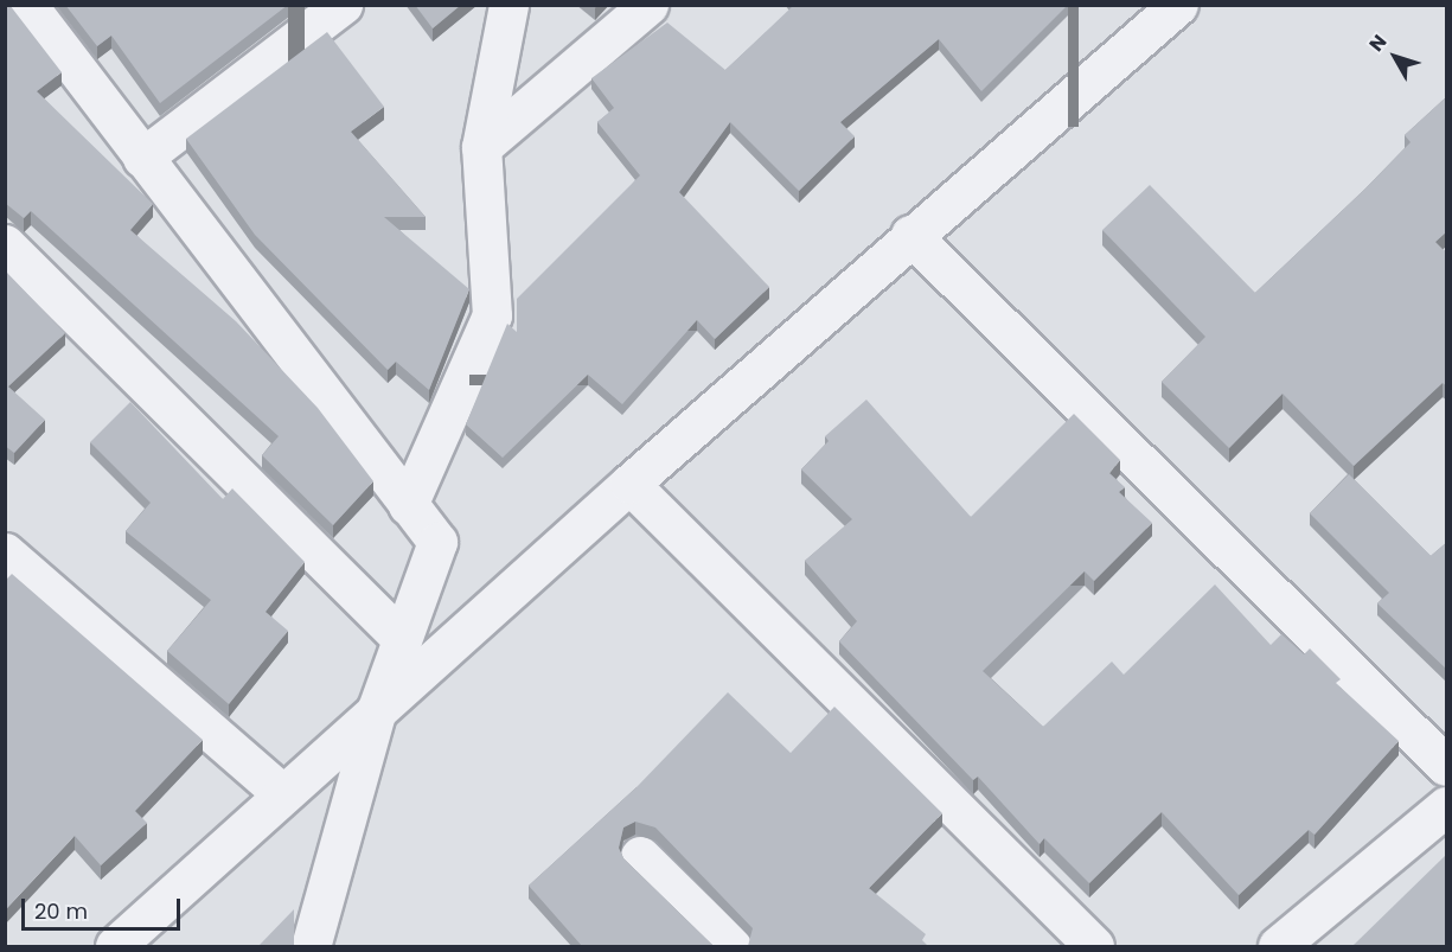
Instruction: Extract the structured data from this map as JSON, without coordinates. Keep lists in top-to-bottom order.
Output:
{
  "scale_bar": "20 m",
  "north": "top left"
}
